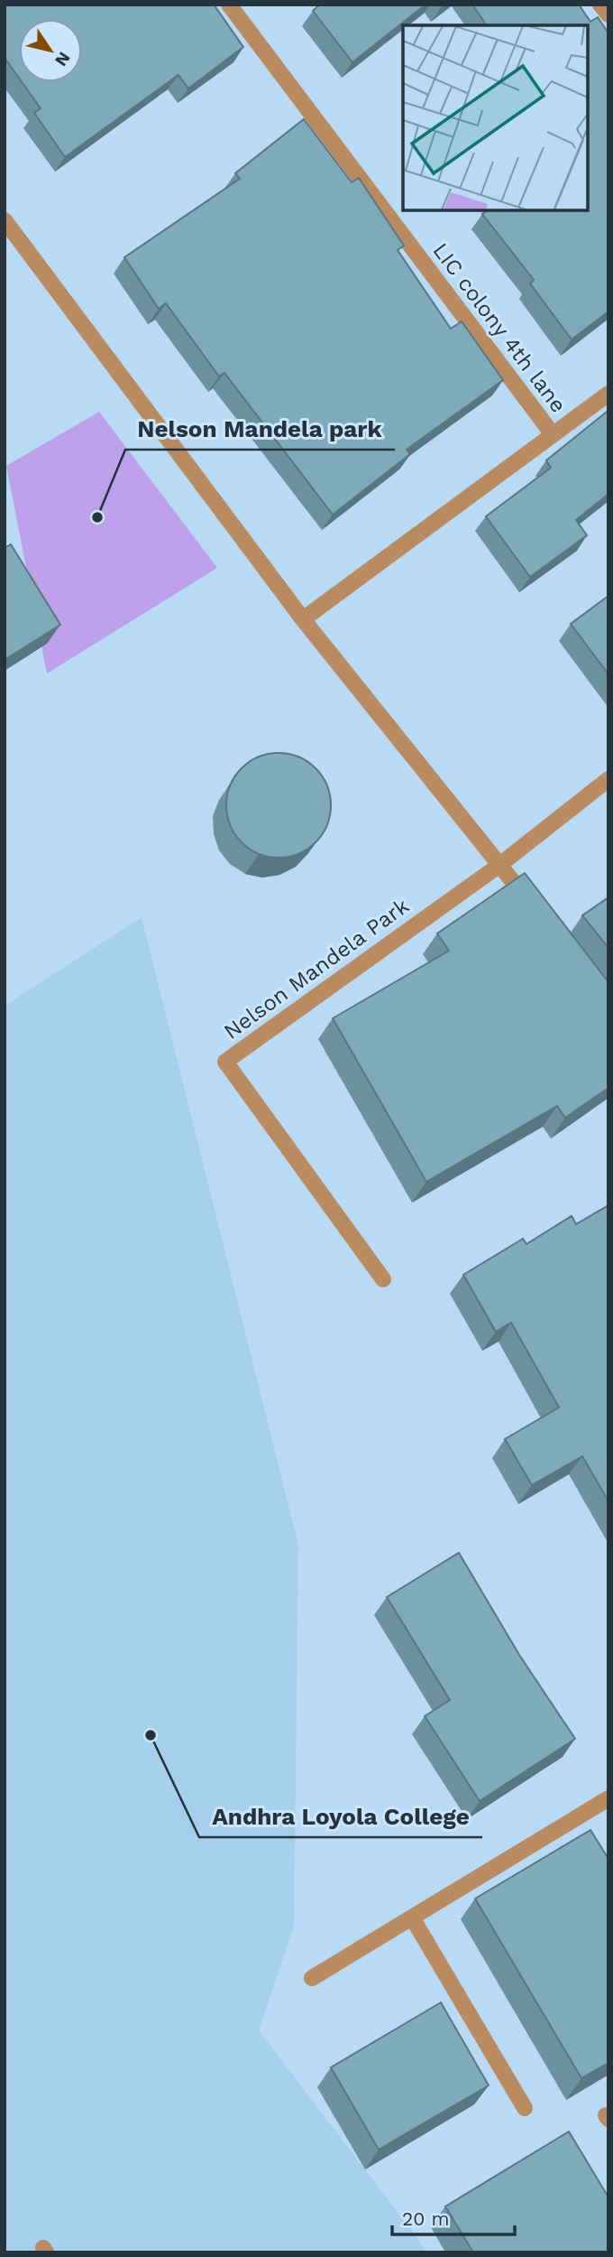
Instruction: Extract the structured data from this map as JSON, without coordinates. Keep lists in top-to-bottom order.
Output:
{
  "streets": {
    "street": ["LIC colony 4th lane", "Nelson Mandela Park"]
  },
  "places": ["Nelson Mandela park", "Andhra Loyola College"],
  "scale_bar": "20 m",
  "north": "bottom right"
}
